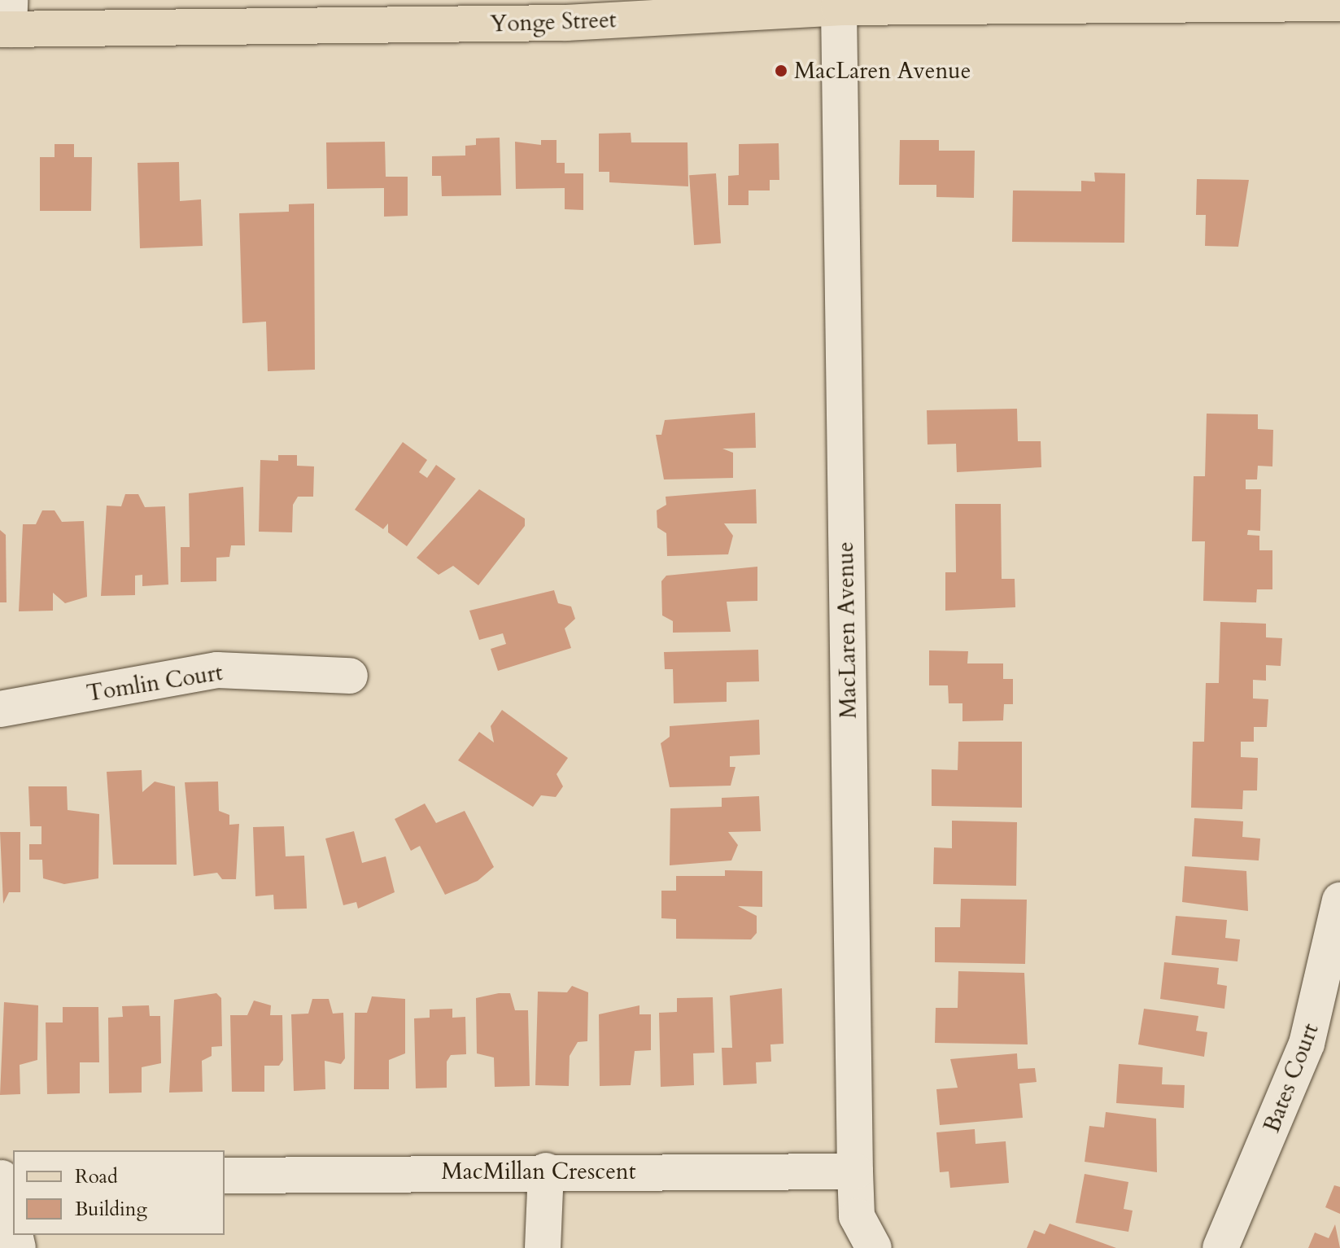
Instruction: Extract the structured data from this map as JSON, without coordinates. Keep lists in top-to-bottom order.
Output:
{
  "streets": {
    "main road": ["Yonge Street"],
    "street": [
      "MacLaren Avenue",
      "Tomlin Court",
      "Bates Court",
      "MacMillan Crescent"
    ]
  },
  "crossings": [
    ["Yonge Street", "MacLaren Avenue"],
    ["MacLaren Avenue", "MacMillan Crescent"]
  ],
  "places": ["MacLaren Avenue"],
  "legend": ["Road", "Building"]
}
